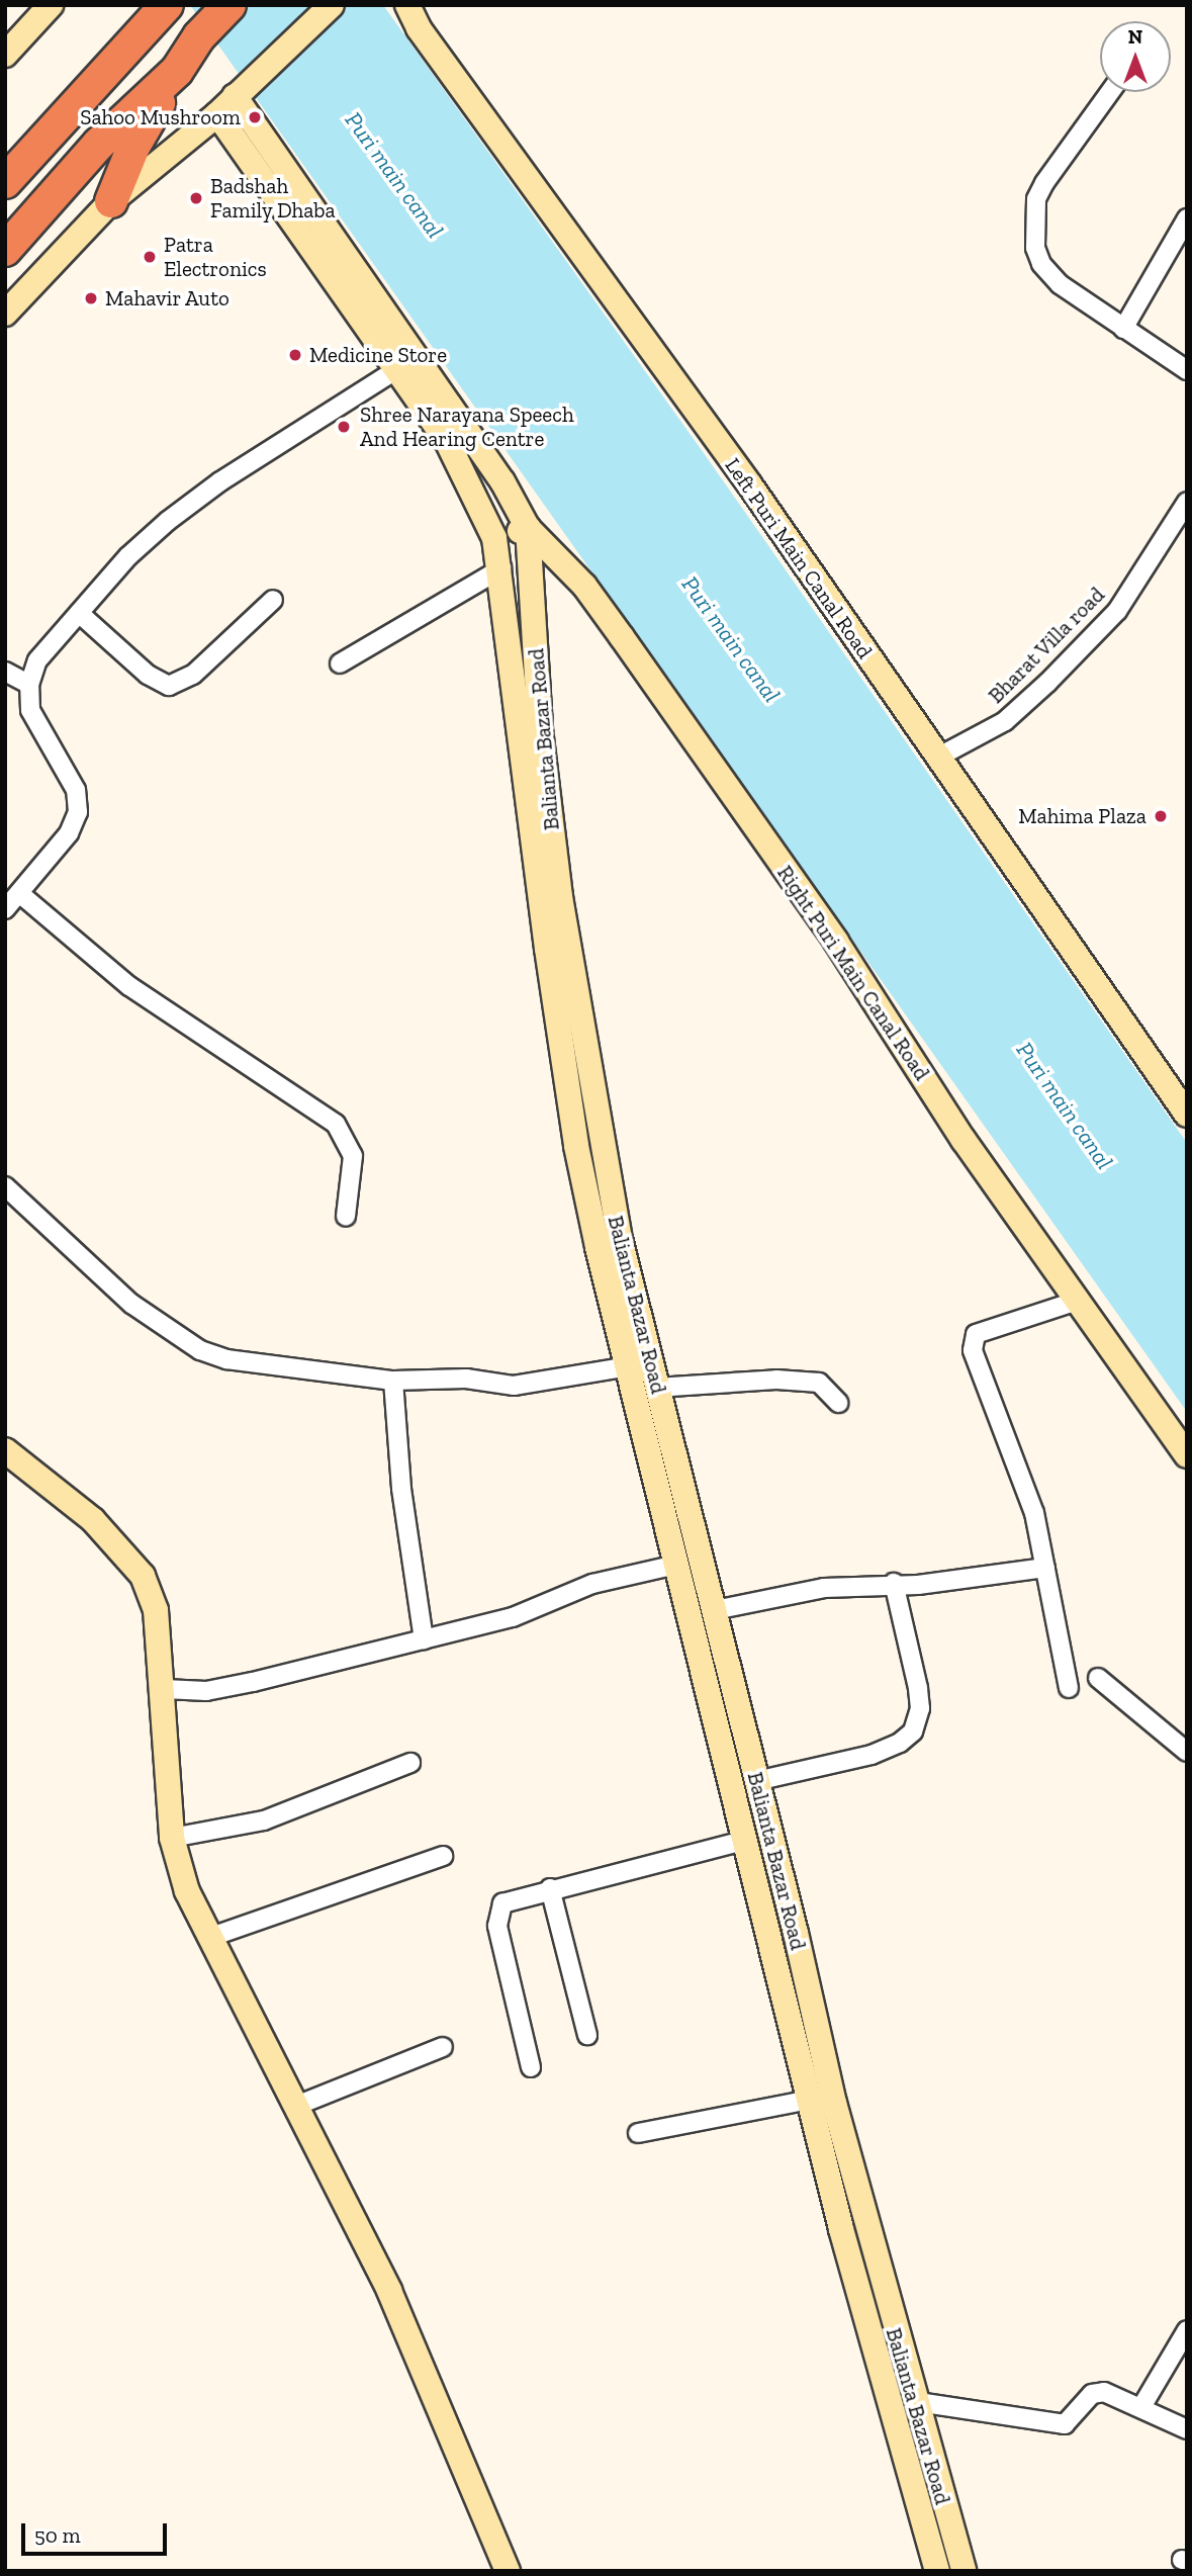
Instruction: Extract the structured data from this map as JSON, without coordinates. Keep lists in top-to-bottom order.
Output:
{
  "streets": {
    "street": [
      "Left Puri Main Canal Road",
      "Bharat Villa road",
      "Balianta Bazar Road",
      "Right Puri Main Canal Road"
    ]
  },
  "crossings": [
    ["Left Puri Main Canal Road", "Bharat Villa road"],
    ["Balianta Bazar Road", "Right Puri Main Canal Road"]
  ],
  "water": ["Puri main canal"],
  "places": [
    "Sahoo Mushroom",
    "Badshah Family Dhaba",
    "Patra Electronics",
    "Mahavir Auto",
    "Medicine Store",
    "Shree Narayana Speech And Hearing Centre",
    "Mahima Plaza"
  ],
  "scale_bar": "50 m",
  "north": "top"
}
